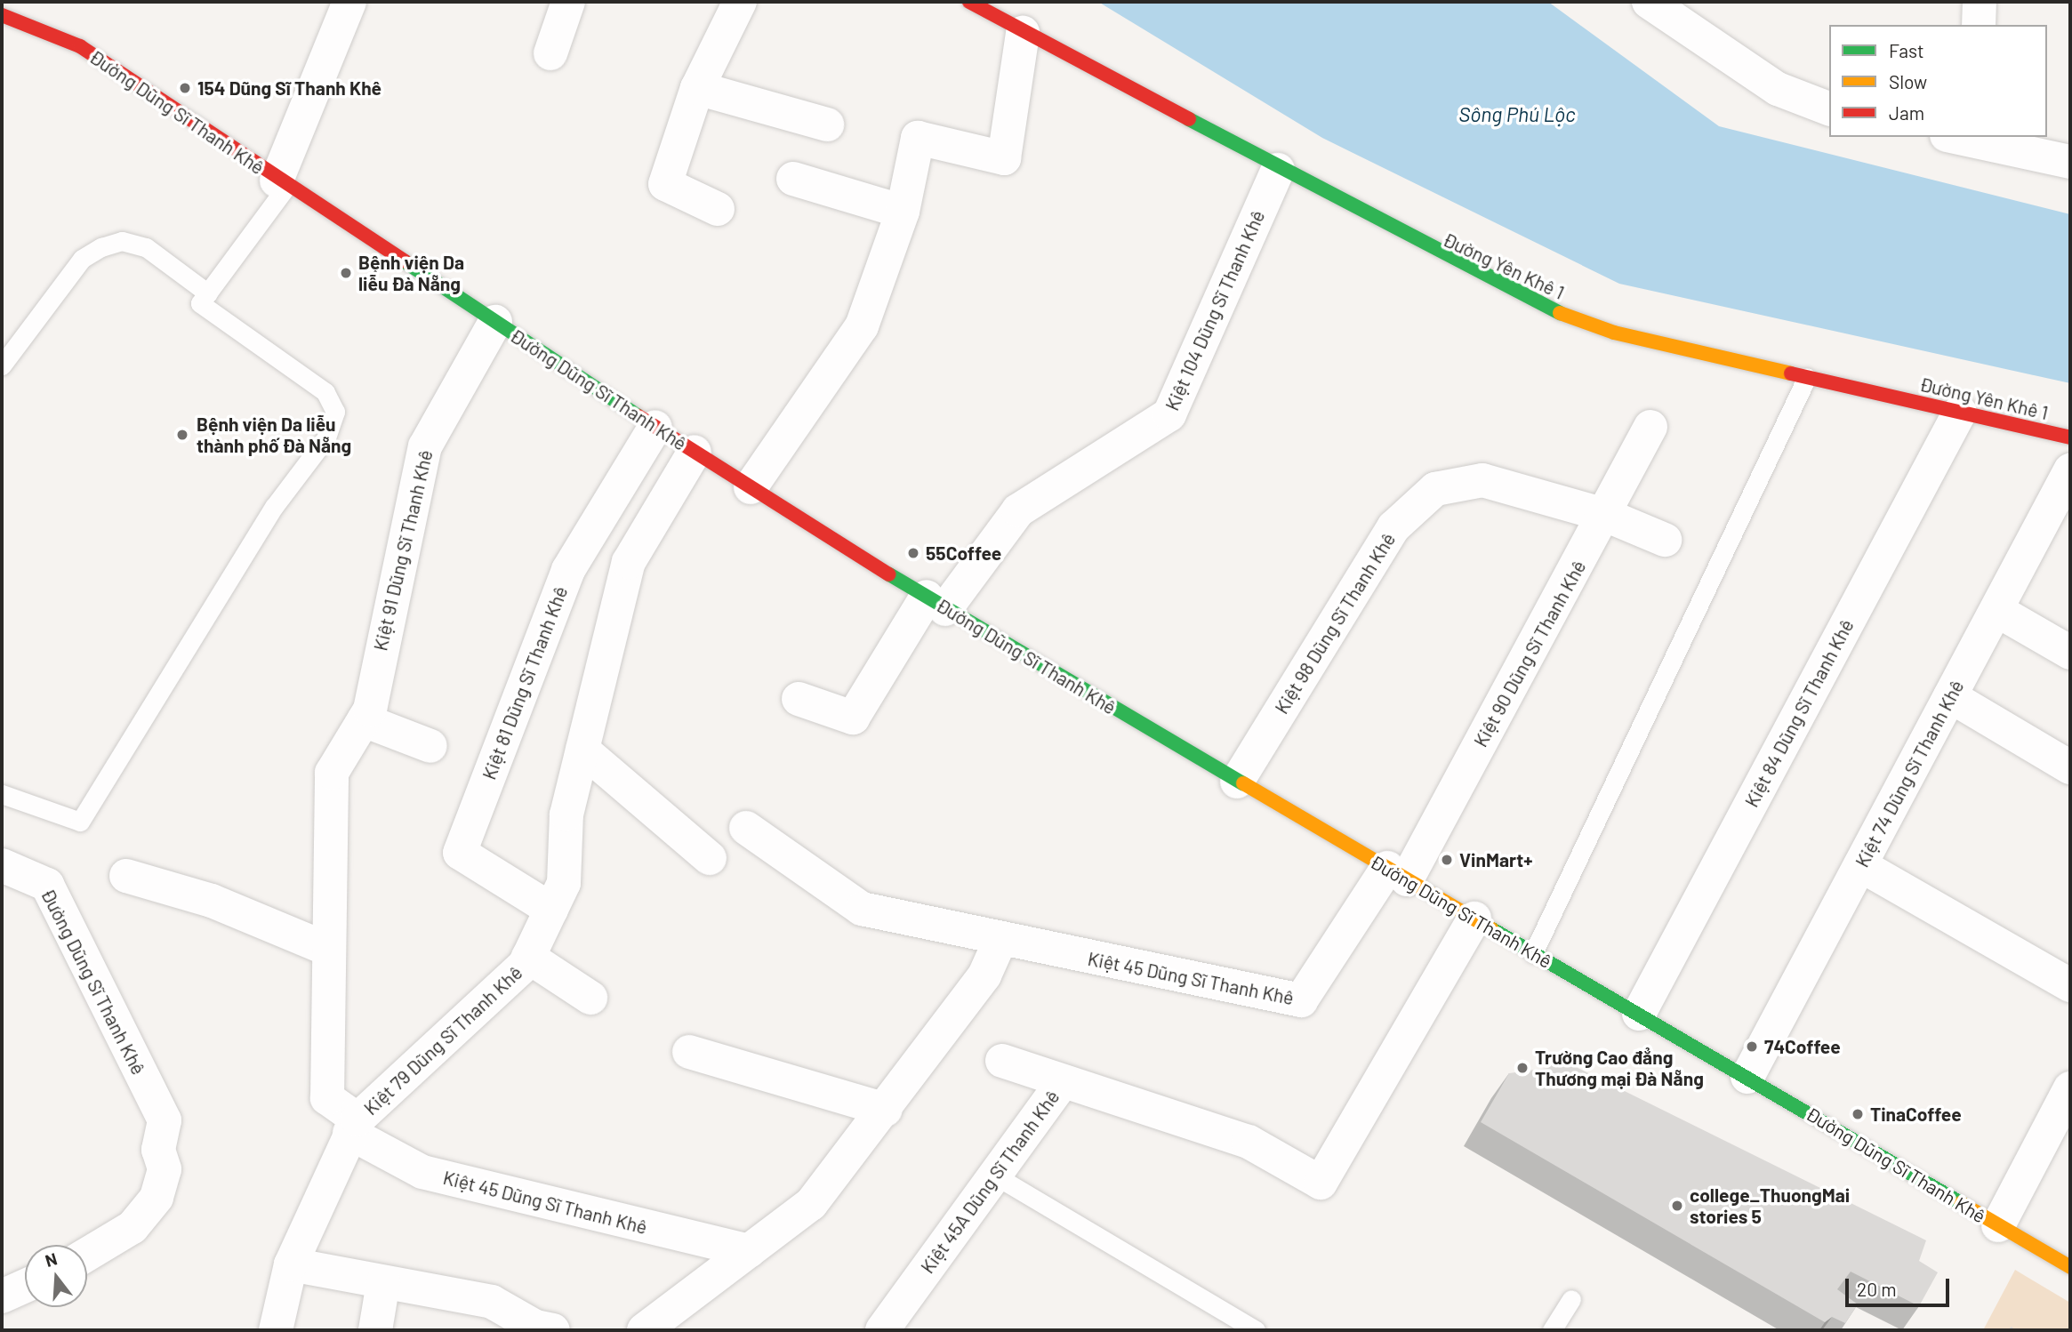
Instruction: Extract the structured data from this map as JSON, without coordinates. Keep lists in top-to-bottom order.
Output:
{
  "streets": {
    "street": [
      "Đường Dũng Sĩ Thanh Khê",
      "Đường Yên Khê 1",
      "Kiệt 104 Dũng Sĩ Thanh Khê",
      "Kiệt 91 Dũng Sĩ Thanh Khê",
      "Kiệt 98 Dũng Sĩ Thanh Khê",
      "Kiệt 90 Dũng Sĩ Thanh Khê",
      "Kiệt 81 Dũng Sĩ Thanh Khê",
      "Kiệt 84 Dũng Sĩ Thanh Khê",
      "Kiệt 74 Dũng Sĩ Thanh Khê",
      "Kiệt 45 Dũng Sĩ Thanh Khê",
      "Kiệt 79 Dũng Sĩ Thanh Khê",
      "Kiệt 45A Dũng Sĩ Thanh Khê"
    ]
  },
  "crossings": [
    ["Đường Dũng Sĩ Thanh Khê", "Kiệt 104 Dũng Sĩ Thanh Khê"],
    ["Đường Dũng Sĩ Thanh Khê", "Kiệt 91 Dũng Sĩ Thanh Khê"],
    ["Đường Dũng Sĩ Thanh Khê", "Kiệt 98 Dũng Sĩ Thanh Khê"],
    ["Đường Dũng Sĩ Thanh Khê", "Kiệt 90 Dũng Sĩ Thanh Khê"],
    ["Đường Dũng Sĩ Thanh Khê", "Kiệt 81 Dũng Sĩ Thanh Khê"],
    ["Đường Dũng Sĩ Thanh Khê", "Kiệt 84 Dũng Sĩ Thanh Khê"],
    ["Đường Dũng Sĩ Thanh Khê", "Kiệt 74 Dũng Sĩ Thanh Khê"],
    ["Đường Dũng Sĩ Thanh Khê", "Kiệt 45 Dũng Sĩ Thanh Khê"],
    ["Đường Dũng Sĩ Thanh Khê", "Kiệt 79 Dũng Sĩ Thanh Khê"],
    ["Đường Dũng Sĩ Thanh Khê", "Kiệt 45A Dũng Sĩ Thanh Khê"],
    ["Đường Yên Khê 1", "Kiệt 104 Dũng Sĩ Thanh Khê"],
    ["Đường Yên Khê 1", "Kiệt 84 Dũng Sĩ Thanh Khê"],
    ["Kiệt 91 Dũng Sĩ Thanh Khê", "Kiệt 45 Dũng Sĩ Thanh Khê"],
    ["Kiệt 91 Dũng Sĩ Thanh Khê", "Kiệt 79 Dũng Sĩ Thanh Khê"],
    ["Kiệt 98 Dũng Sĩ Thanh Khê", "Kiệt 90 Dũng Sĩ Thanh Khê"],
    ["Kiệt 90 Dũng Sĩ Thanh Khê", "Kiệt 45 Dũng Sĩ Thanh Khê"],
    ["Kiệt 81 Dũng Sĩ Thanh Khê", "Kiệt 79 Dũng Sĩ Thanh Khê"],
    ["Kiệt 45 Dũng Sĩ Thanh Khê", "Kiệt 79 Dũng Sĩ Thanh Khê"]
  ],
  "water": ["Sông Phú Lộc"],
  "places": [
    "154 Dũng Sĩ Thanh Khê",
    "Bệnh viện Da liễu Đà Nẵng",
    "Bệnh viện Da liễu thành phố Đà Nẵng",
    "55Coffee",
    "VinMart+",
    "74Coffee",
    "Trường Cao đẳng Thương mại Đà Nẵng",
    "TinaCoffee",
    "college_ThuongMai stories 5"
  ],
  "legend": ["Fast", "Slow", "Jam"],
  "scale_bar": "20 m",
  "north": "top"
}
